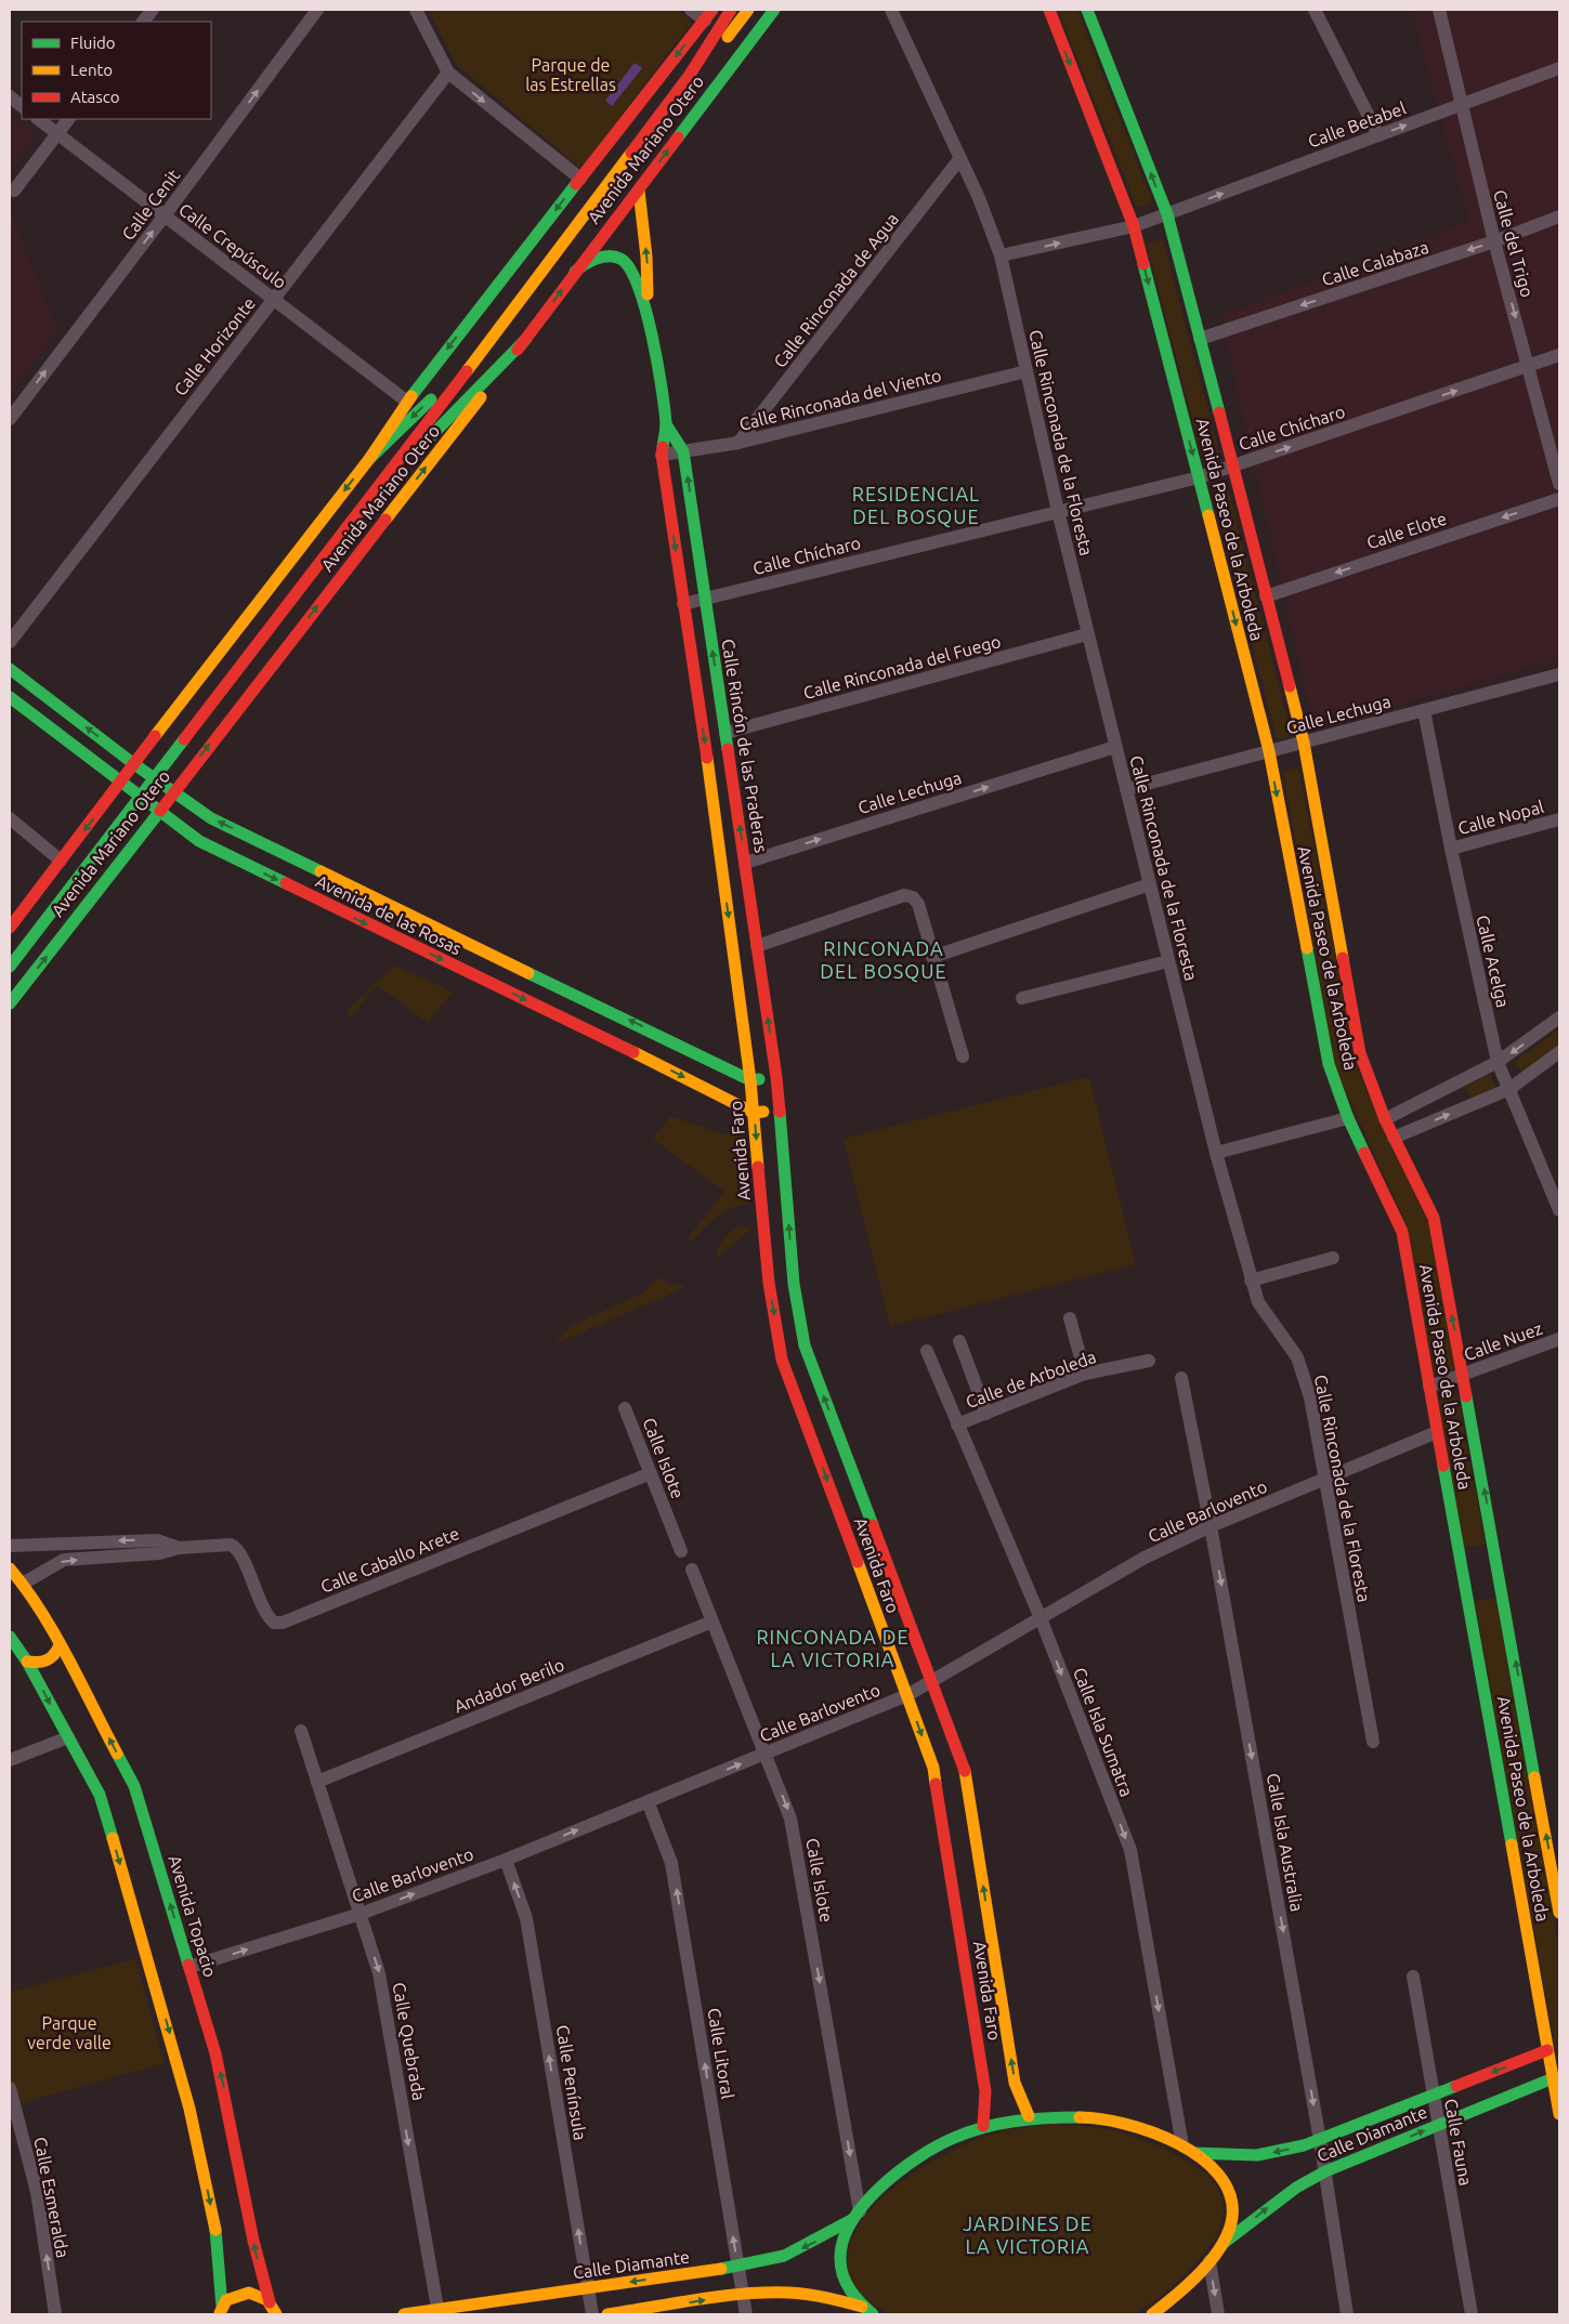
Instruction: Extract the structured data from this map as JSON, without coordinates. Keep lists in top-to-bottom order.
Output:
{
  "streets": {
    "street": [
      "Calle Betabel",
      "Avenida Mariano Otero",
      "Calle Cenit",
      "Calle del Trigo",
      "Calle Crepúsculo",
      "Calle Calabaza",
      "Calle Rinconada de Agua",
      "Calle Horizonte",
      "Calle Rinconada del Viento",
      "Calle Chícharo",
      "Calle Rinconada de la Floresta",
      "Avenida Paseo de la Arboleda",
      "Calle Elote",
      "Calle Rinconada del Fuego",
      "Calle Lechuga",
      "Calle Rincón de las Praderas",
      "Calle Nopal",
      "Avenida de las Rosas",
      "Calle Acelga",
      "Avenida Faro",
      "Calle Nuez",
      "Calle de Arboleda",
      "Calle Islote",
      "Calle Barlovento",
      "Calle Caballo Arete",
      "Andador Berilo",
      "Calle Isla Sumatra",
      "Calle Isla Australia",
      "Avenida Topacio",
      "Calle Quebrada",
      "Calle Litoral",
      "Calle Península",
      "Calle Diamante",
      "Calle Fauna",
      "Calle Esmeralda"
    ]
  },
  "crossings": [
    ["Calle Betabel", "Calle del Trigo"],
    ["Calle Betabel", "Calle Rinconada de la Floresta"],
    ["Calle Betabel", "Avenida Paseo de la Arboleda"],
    ["Avenida Mariano Otero", "Calle Crepúsculo"],
    ["Avenida Mariano Otero", "Calle Rincón de las Praderas"],
    ["Avenida Mariano Otero", "Avenida de las Rosas"],
    ["Calle Cenit", "Calle Crepúsculo"],
    ["Calle del Trigo", "Calle Calabaza"],
    ["Calle del Trigo", "Calle Chícharo"],
    ["Calle Crepúsculo", "Calle Horizonte"],
    ["Calle Calabaza", "Avenida Paseo de la Arboleda"],
    ["Calle Rinconada de Agua", "Calle Rinconada del Viento"],
    ["Calle Rinconada de Agua", "Calle Rinconada de la Floresta"],
    ["Calle Rinconada del Viento", "Calle Rinconada de la Floresta"],
    ["Calle Rinconada del Viento", "Calle Rincón de las Praderas"],
    ["Calle Chícharo", "Calle Rinconada de la Floresta"],
    ["Calle Chícharo", "Avenida Paseo de la Arboleda"],
    ["Calle Chícharo", "Calle Rincón de las Praderas"],
    ["Calle Rinconada de la Floresta", "Calle Rinconada del Fuego"],
    ["Calle Rinconada de la Floresta", "Calle Lechuga"],
    ["Calle Rinconada de la Floresta", "Calle Barlovento"],
    ["Avenida Paseo de la Arboleda", "Calle Elote"],
    ["Avenida Paseo de la Arboleda", "Calle Lechuga"],
    ["Avenida Paseo de la Arboleda", "Calle Nuez"],
    ["Avenida Paseo de la Arboleda", "Calle Barlovento"],
    ["Avenida Paseo de la Arboleda", "Calle Diamante"],
    ["Calle Rinconada del Fuego", "Calle Rincón de las Praderas"],
    ["Calle Lechuga", "Calle Rincón de las Praderas"],
    ["Calle Lechuga", "Calle Acelga"],
    ["Calle Rincón de las Praderas", "Avenida de las Rosas"],
    ["Calle Rincón de las Praderas", "Avenida Faro"],
    ["Calle Nopal", "Calle Acelga"],
    ["Avenida de las Rosas", "Avenida Faro"],
    ["Avenida Faro", "Calle Barlovento"],
    ["Calle de Arboleda", "Calle Isla Sumatra"],
    ["Calle Islote", "Calle Barlovento"],
    ["Calle Islote", "Calle Caballo Arete"],
    ["Calle Islote", "Andador Berilo"],
    ["Calle Islote", "Calle Diamante"],
    ["Calle Barlovento", "Calle Isla Sumatra"],
    ["Calle Barlovento", "Calle Isla Australia"],
    ["Calle Barlovento", "Avenida Topacio"],
    ["Calle Barlovento", "Calle Quebrada"],
    ["Calle Barlovento", "Calle Litoral"],
    ["Calle Barlovento", "Calle Península"],
    ["Calle Caballo Arete", "Avenida Topacio"],
    ["Andador Berilo", "Calle Quebrada"],
    ["Calle Isla Sumatra", "Calle Diamante"],
    ["Calle Isla Australia", "Calle Diamante"],
    ["Calle Quebrada", "Calle Diamante"],
    ["Calle Litoral", "Calle Diamante"],
    ["Calle Península", "Calle Diamante"],
    ["Calle Diamante", "Calle Fauna"]
  ],
  "one_way": [
    "Calle Betabel",
    "Calle Cenit",
    "Calle Calabaza",
    "Calle Elote",
    "Calle Lechuga",
    "Calle Islote",
    "Calle Barlovento",
    "Calle Isla Sumatra",
    "Calle Isla Australia",
    "Calle Quebrada",
    "Calle Litoral",
    "Calle Península",
    "Calle Esmeralda"
  ],
  "districts": [
    "RESIDENCIAL DEL BOSQUE",
    "RINCONADA DEL BOSQUE",
    "RINCONADA DE LA VICTORIA",
    "JARDINES DE LA VICTORIA"
  ],
  "parks": ["Parque de las Estrellas", "Parque verde valle"],
  "legend": ["Fluido", "Lento", "Atasco"]
}
